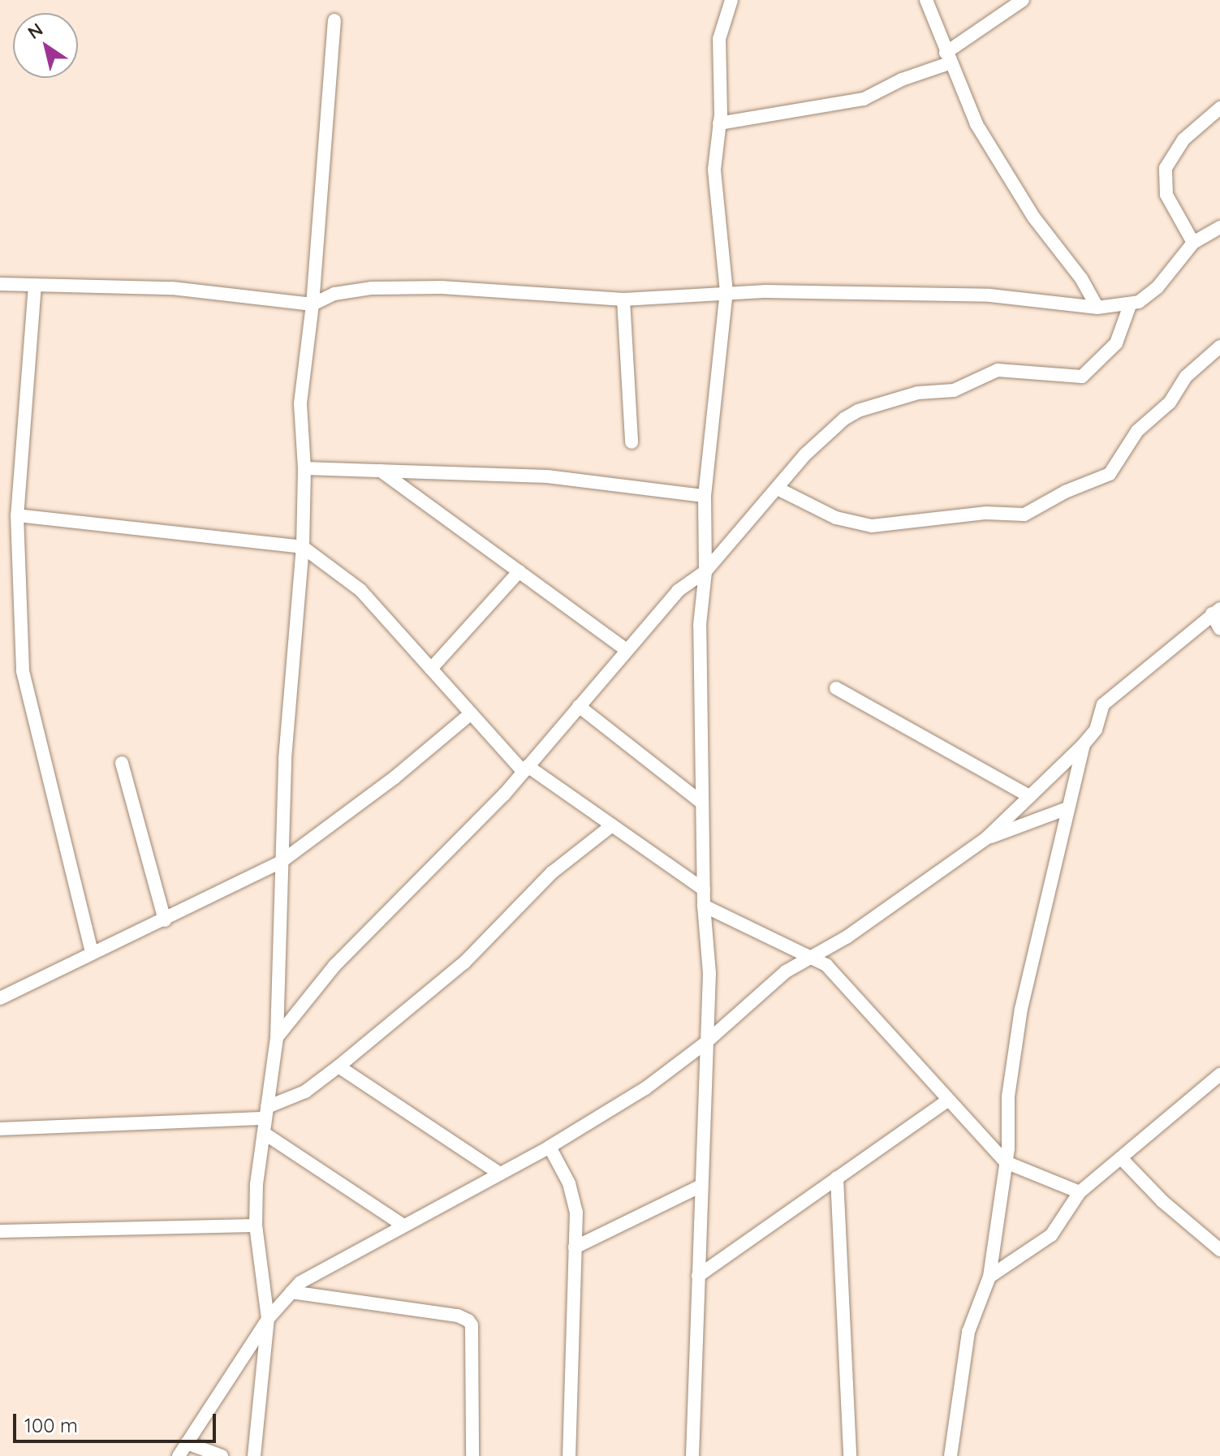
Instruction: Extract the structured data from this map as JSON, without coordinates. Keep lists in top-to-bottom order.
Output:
{
  "scale_bar": "100 m",
  "north": "top left"
}
